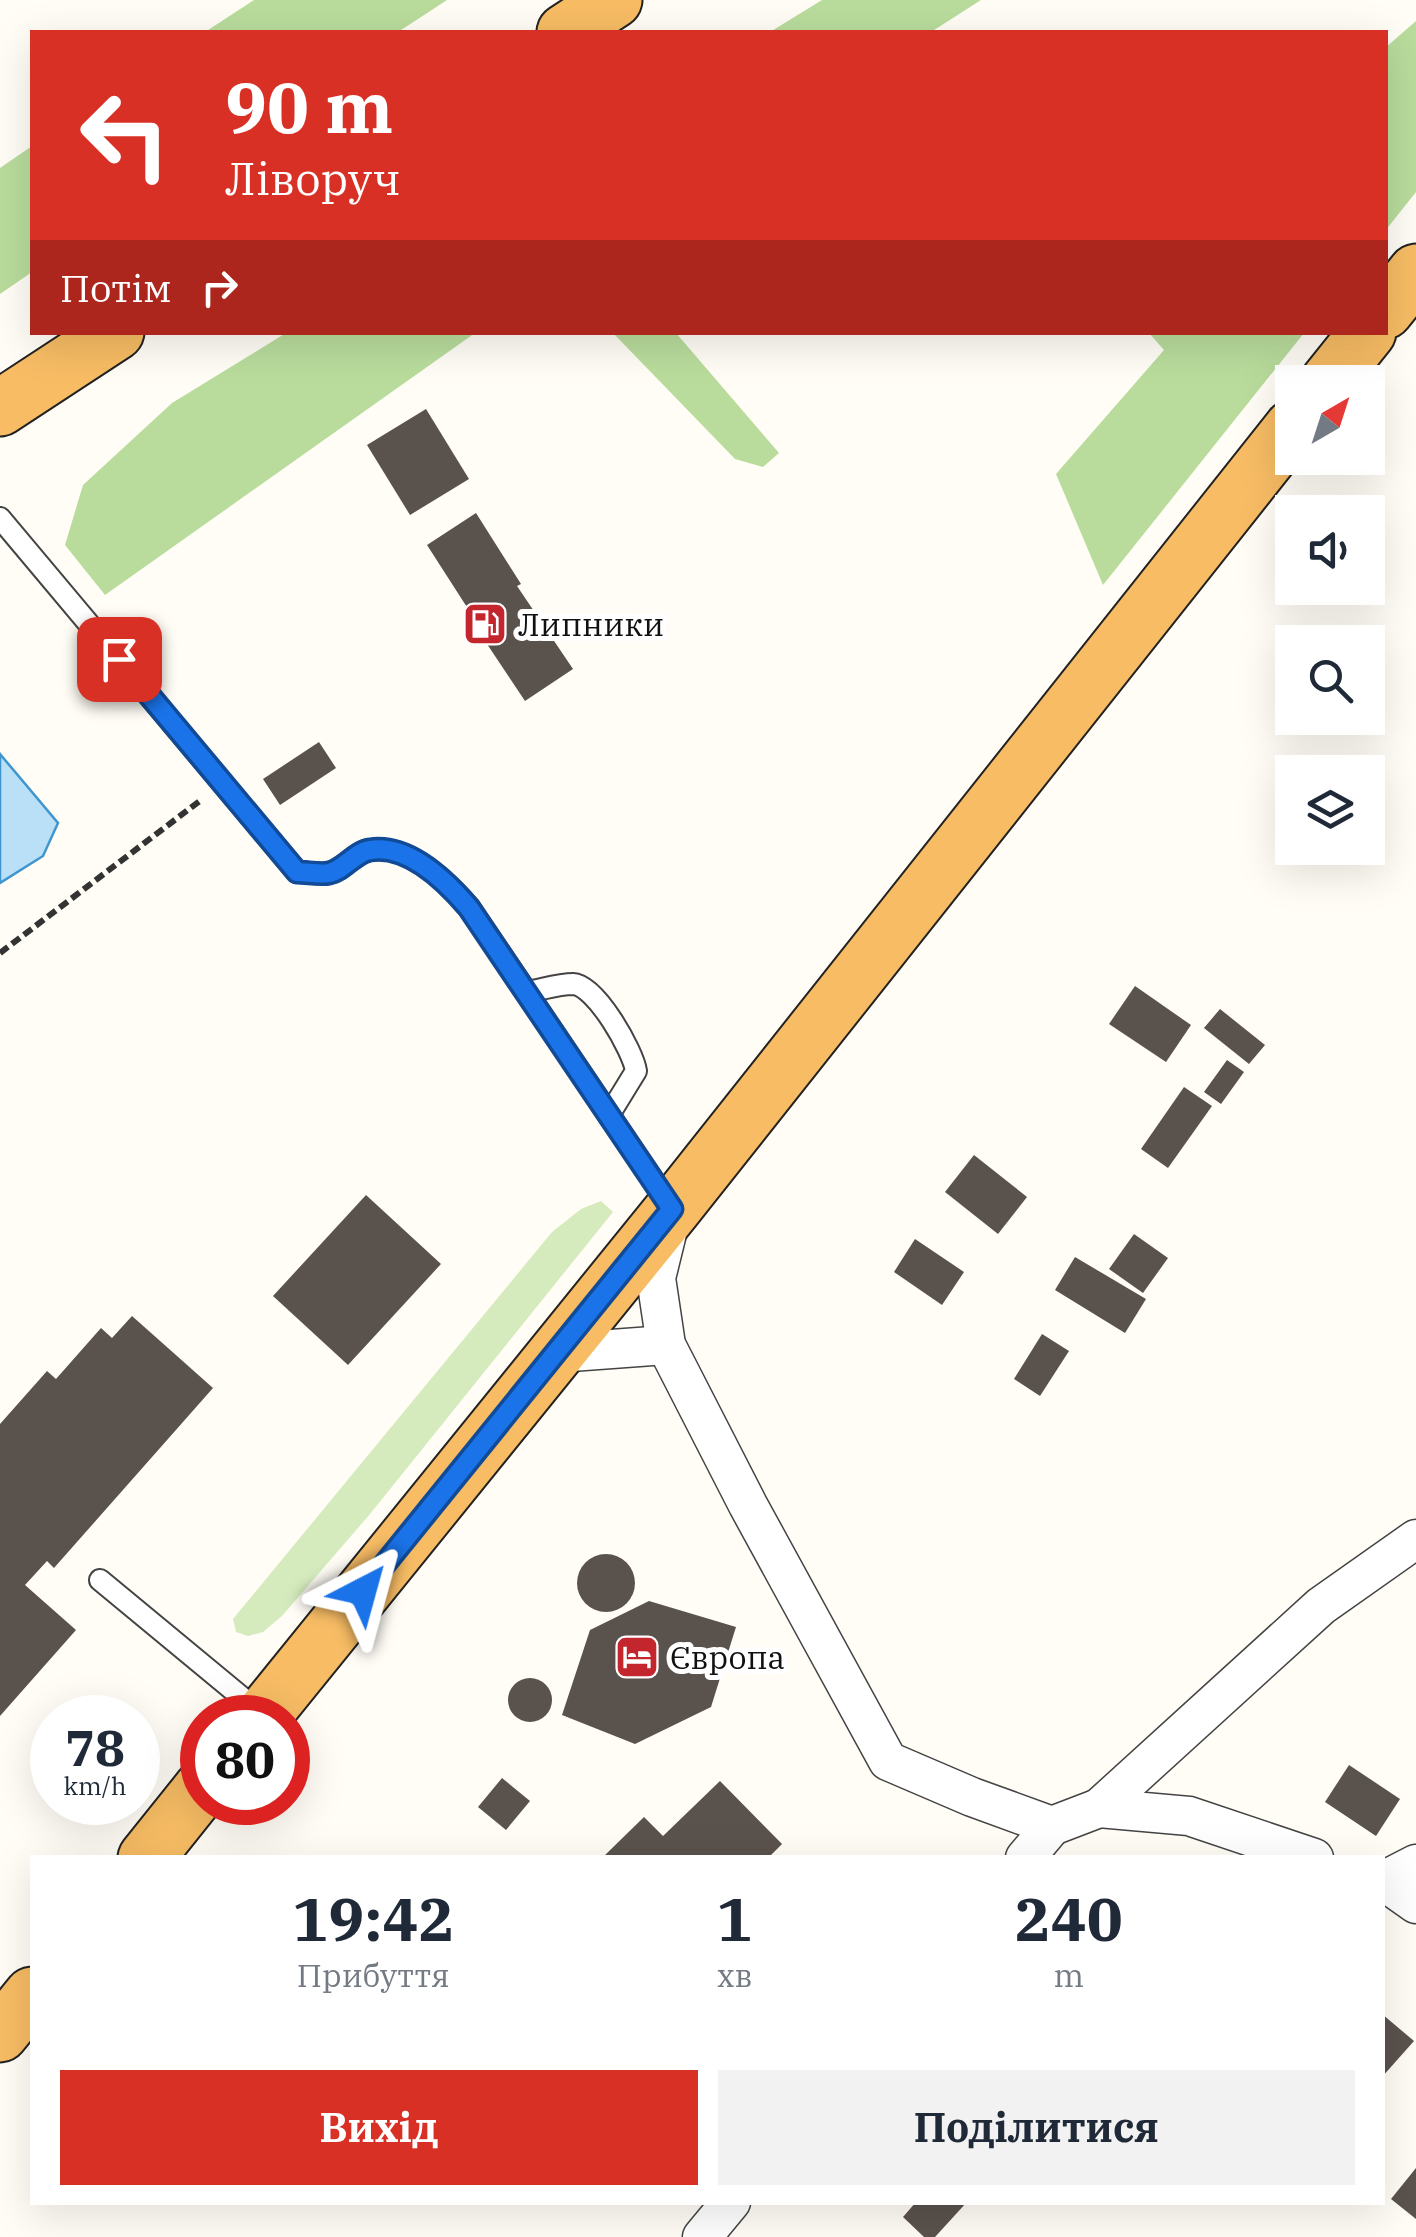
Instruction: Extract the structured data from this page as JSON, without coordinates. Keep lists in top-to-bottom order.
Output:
{
  "places": {
    "fuel station": ["Липники"],
    "hotel": ["Європа"]
  },
  "north": "top right",
  "page": {
    "turn": ["90 m", "Ліворуч"],
    "then": "Потім",
    "speed": "78 km/h",
    "limit": "80",
    "eta": [
      "19:42",
      "Прибуття",
      "1",
      "хв",
      "240",
      "m"
    ],
    "buttons": ["Вихід", "Поділитися"]
  }
}
